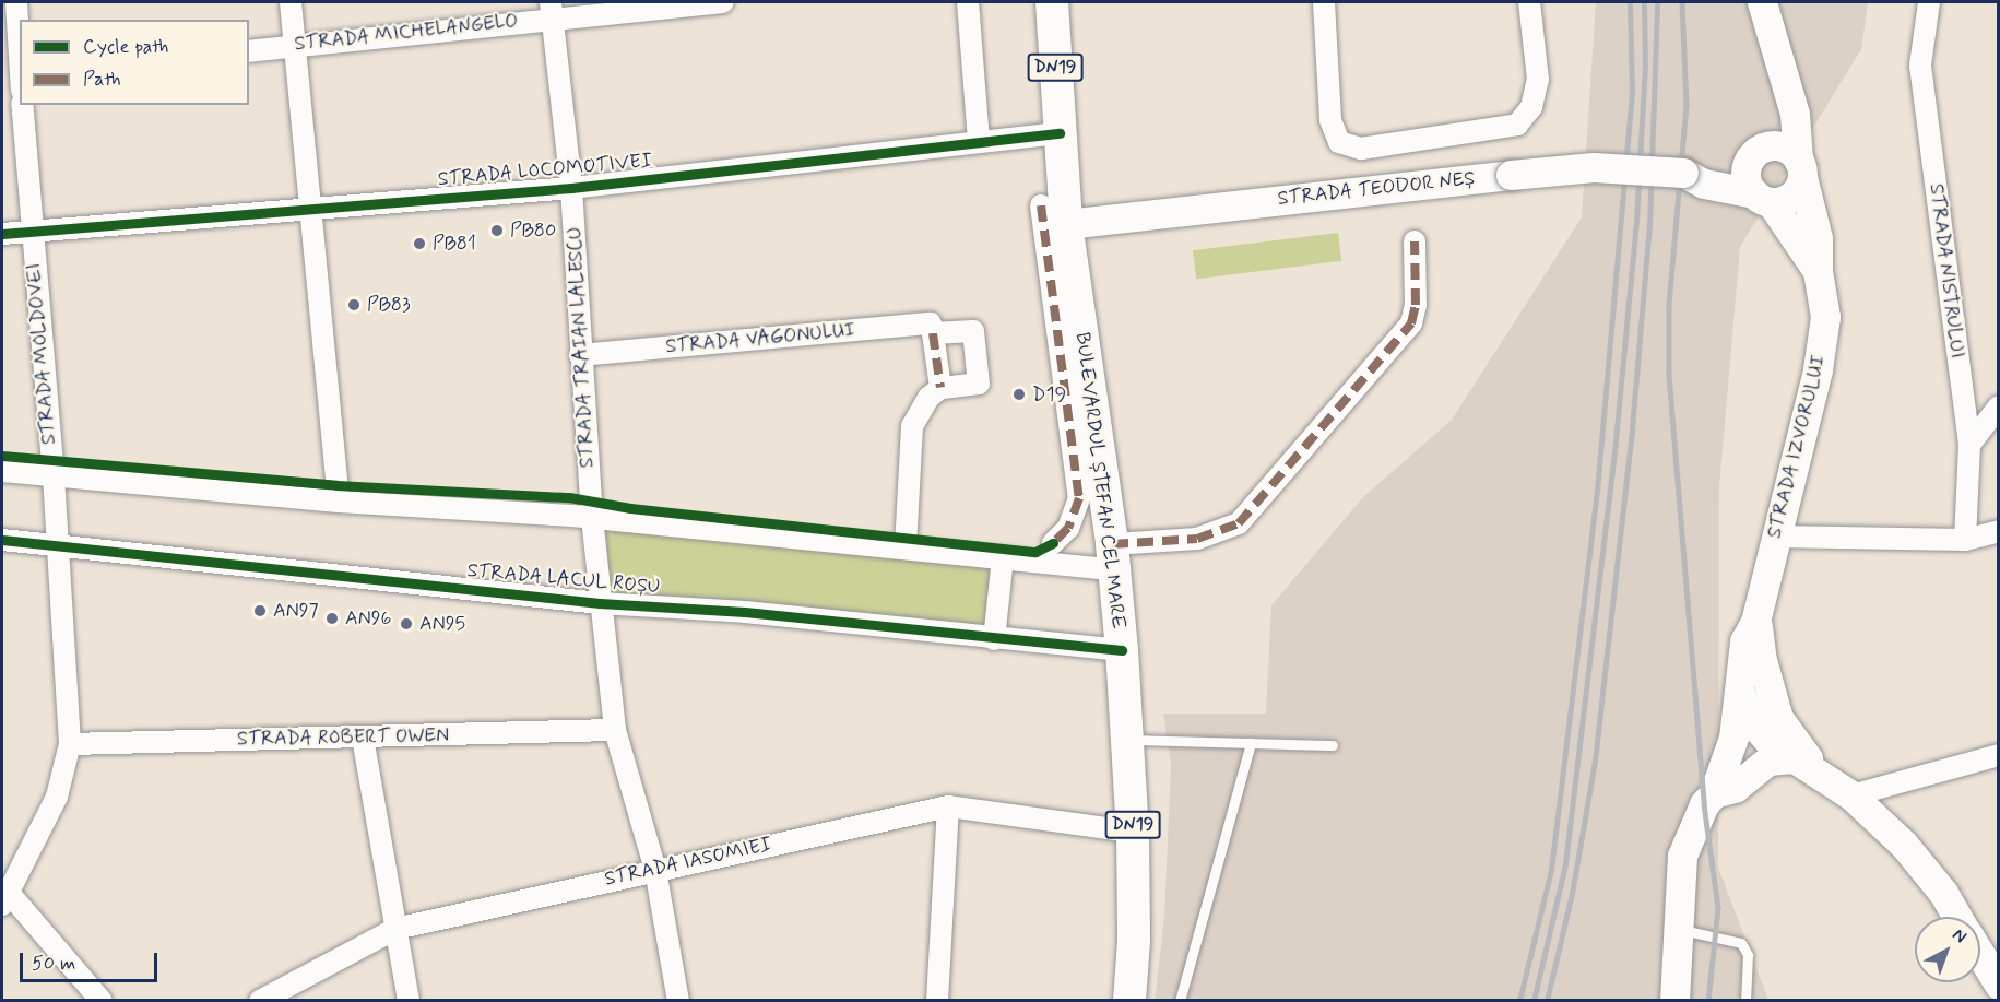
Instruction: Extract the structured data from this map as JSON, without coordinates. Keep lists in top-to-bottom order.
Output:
{
  "streets": {
    "main road": [
      "DN19",
      "STRADA TEODOR NEȘ",
      "STRADA IZVORULUI",
      "BULEVARDUL ȘTEFAN CEL MARE"
    ],
    "street": [
      "STRADA MICHELANGELO",
      "STRADA LOCOMOTIVEI",
      "STRADA NISTRULUI",
      "STRADA VAGONULUI",
      "STRADA TRAIAN LALESCU",
      "STRADA MOLDOVEI",
      "STRADA LACUL ROȘU",
      "STRADA ROBERT OWEN",
      "STRADA IASOMIEI"
    ]
  },
  "crossings": [
    ["STRADA MICHELANGELO", "STRADA TRAIAN LALESCU"],
    ["STRADA LOCOMOTIVEI", "STRADA TRAIAN LALESCU"],
    ["STRADA LOCOMOTIVEI", "STRADA MOLDOVEI"],
    ["STRADA LOCOMOTIVEI", "BULEVARDUL ȘTEFAN CEL MARE"],
    ["STRADA TEODOR NEȘ", "STRADA IZVORULUI"],
    ["STRADA TEODOR NEȘ", "BULEVARDUL ȘTEFAN CEL MARE"],
    ["STRADA VAGONULUI", "STRADA TRAIAN LALESCU"],
    ["STRADA TRAIAN LALESCU", "STRADA LACUL ROȘU"],
    ["STRADA TRAIAN LALESCU", "STRADA ROBERT OWEN"],
    ["STRADA TRAIAN LALESCU", "STRADA IASOMIEI"],
    ["STRADA MOLDOVEI", "STRADA LACUL ROȘU"],
    ["STRADA MOLDOVEI", "STRADA ROBERT OWEN"],
    ["BULEVARDUL ȘTEFAN CEL MARE", "STRADA LACUL ROȘU"],
    ["BULEVARDUL ȘTEFAN CEL MARE", "STRADA IASOMIEI"]
  ],
  "places": [
    "PB80",
    "PB81",
    "PB83",
    "D19",
    "AN97",
    "AN96",
    "AN95"
  ],
  "legend": ["Cycle path", "Path"],
  "scale_bar": "50 m",
  "north": "top right"
}
